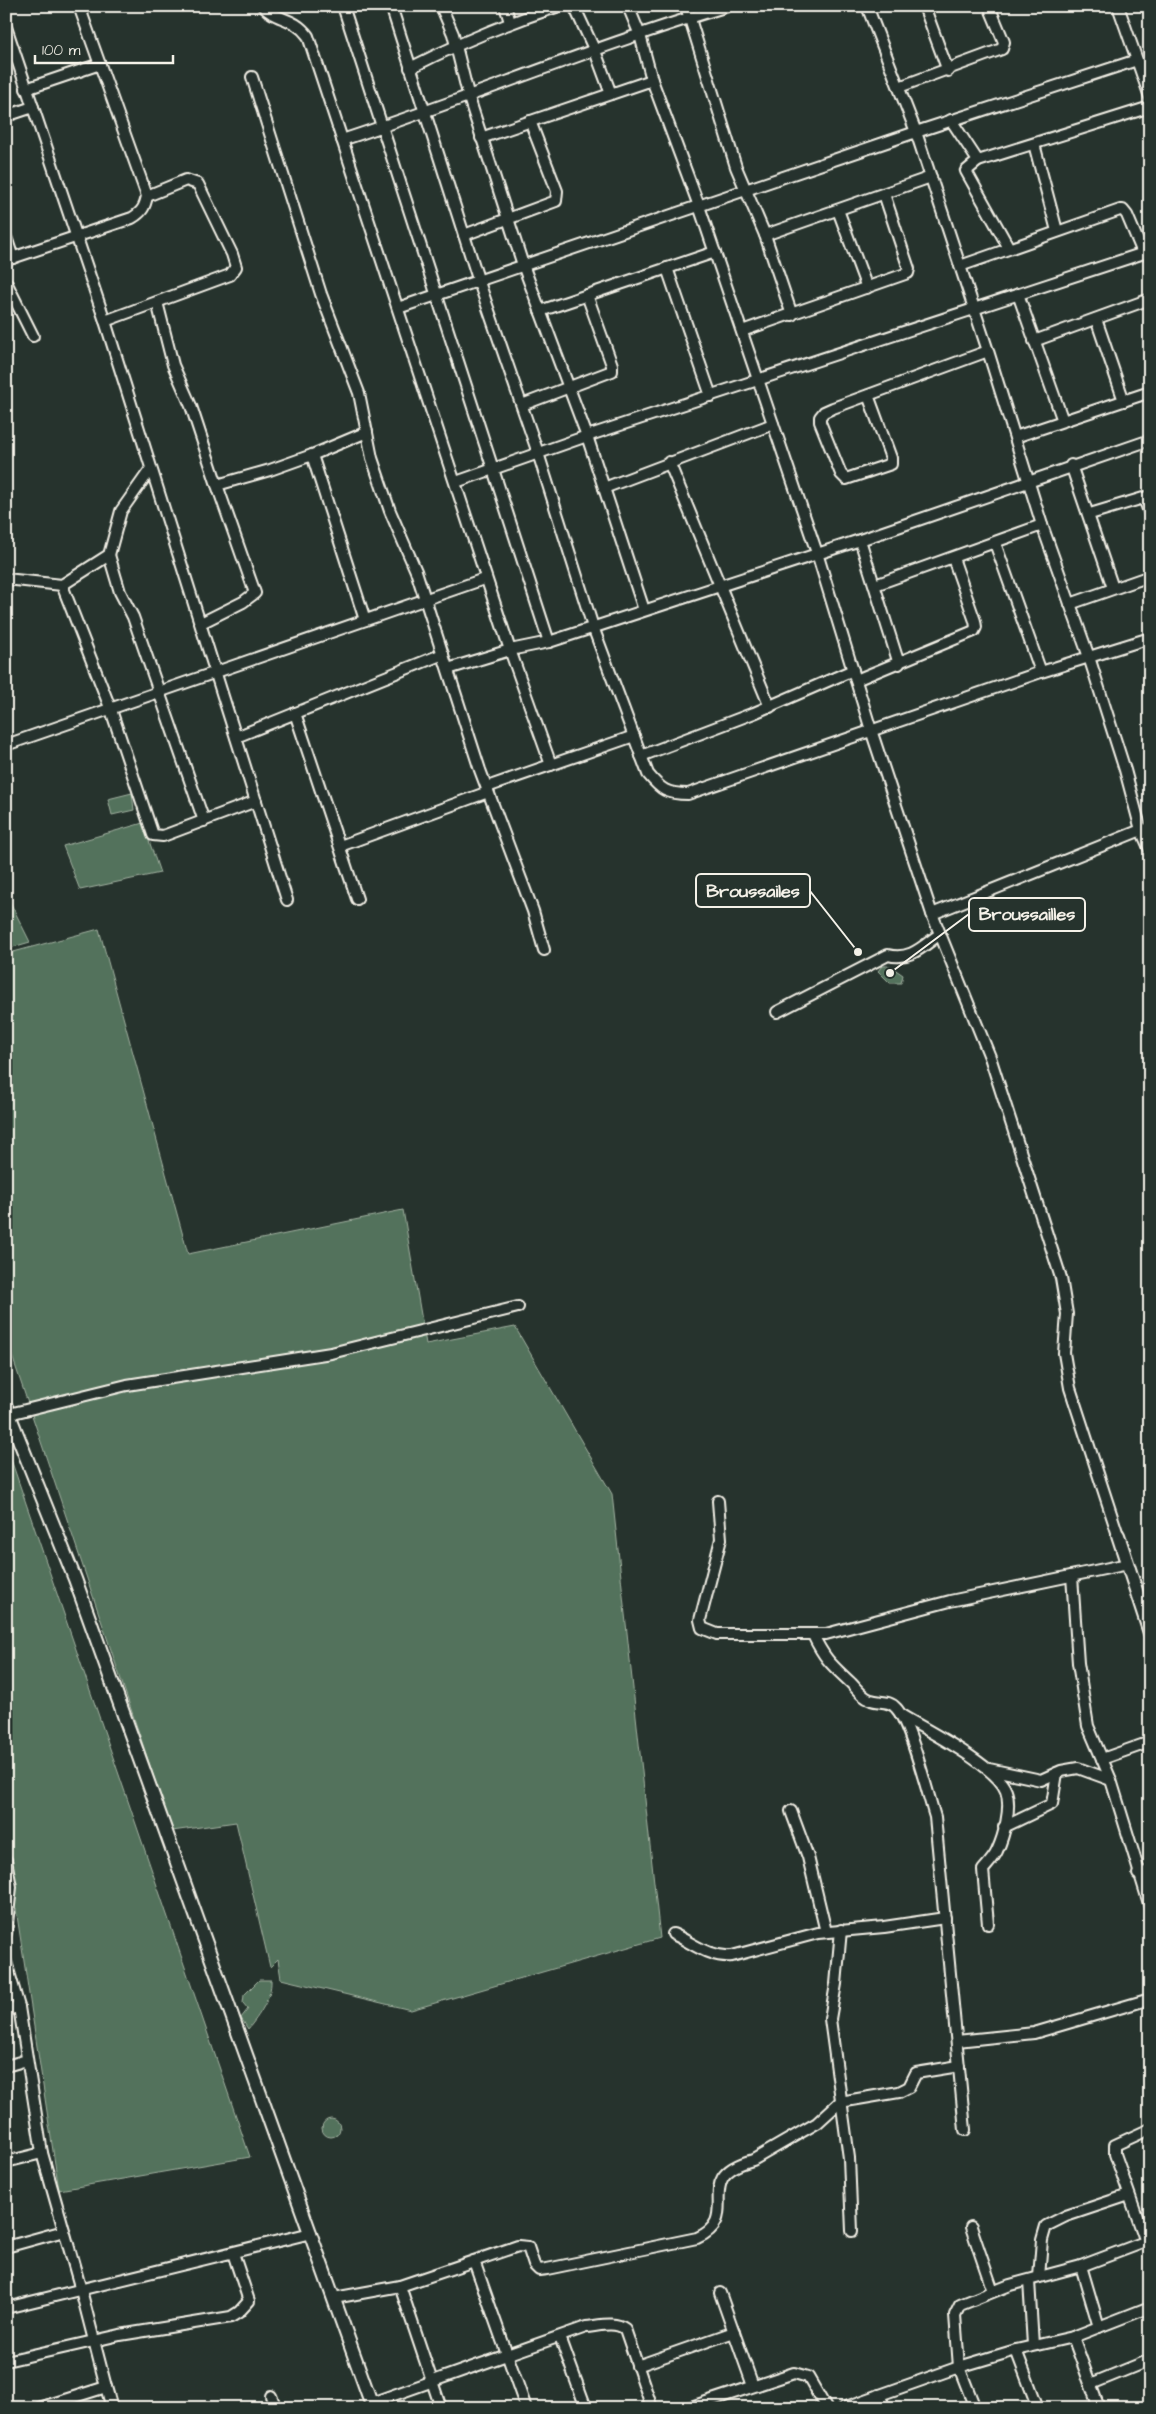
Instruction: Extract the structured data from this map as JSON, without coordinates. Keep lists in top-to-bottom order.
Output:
{
  "places": ["Broussailes", "Broussailles"],
  "scale_bar": "100 m"
}
